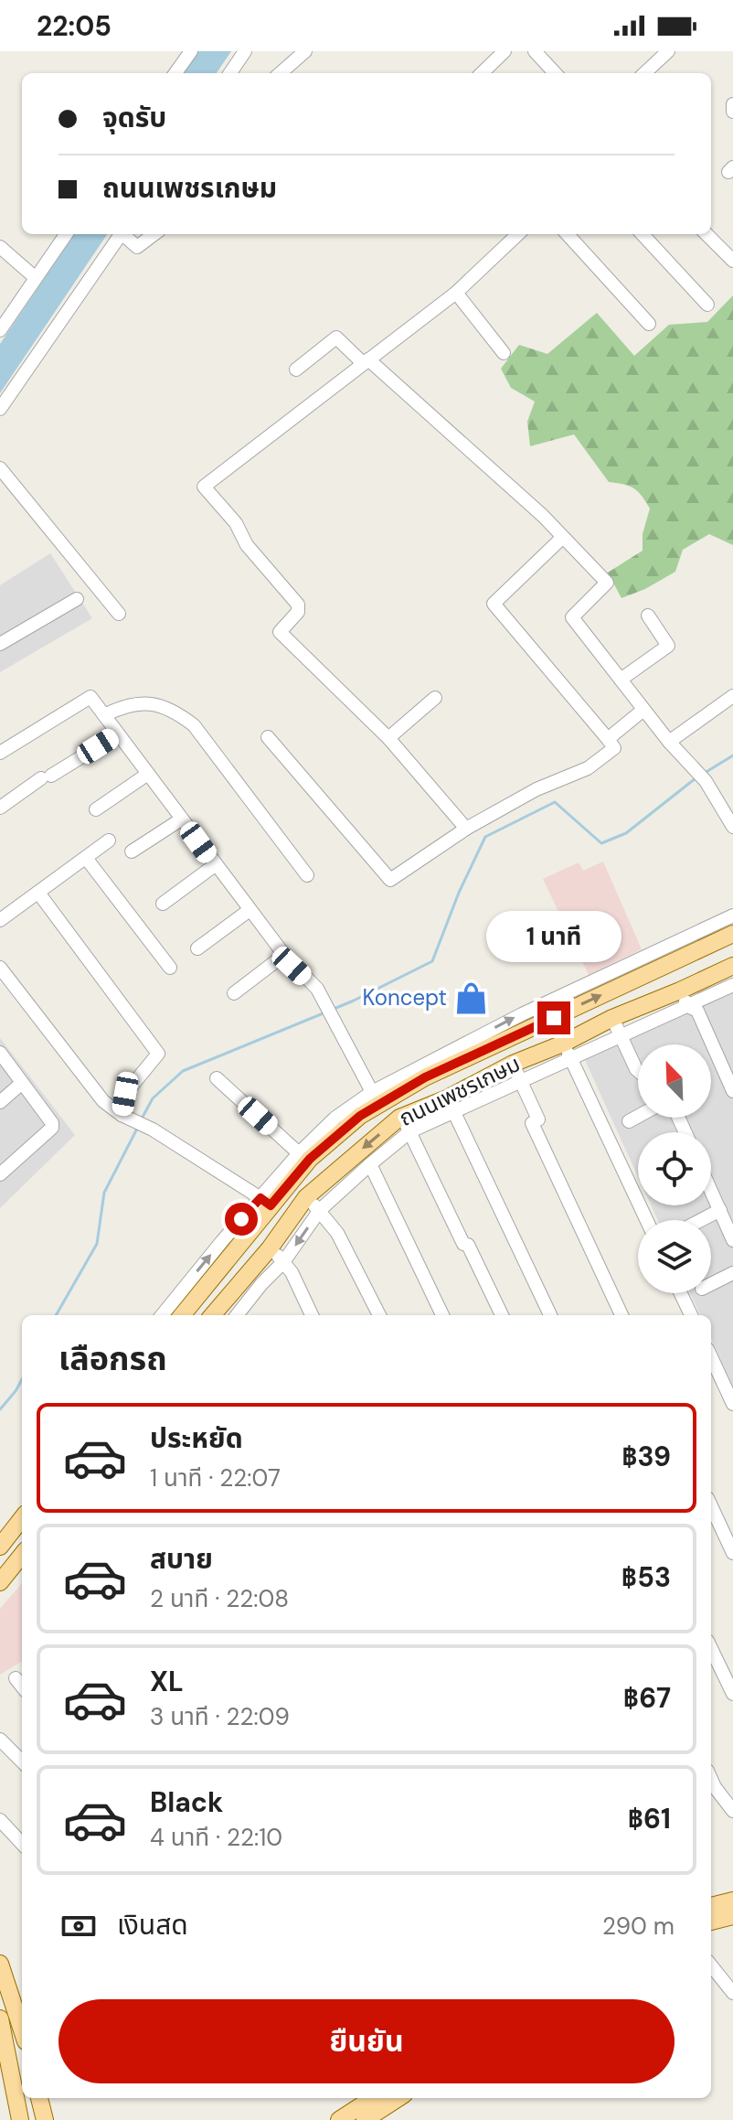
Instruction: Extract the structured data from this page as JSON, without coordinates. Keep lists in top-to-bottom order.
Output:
{
  "streets": {
    "main road": ["ถนนเพชรเกษม"]
  },
  "places": {
    "shop": ["Koncept"]
  },
  "north": "top left",
  "page": {
    "status": "22:05",
    "banner": ["จุดรับ", "ถนนเพชรเกษม"],
    "bubble": "1 นาที",
    "heading": "เลือกรถ",
    "list": [
      {
        "name": "ประหยัด",
        "note": "1 นาที · 22:07",
        "value": "฿39"
      },
      {
        "name": "สบาย",
        "note": "2 นาที · 22:08",
        "value": "฿53"
      },
      {
        "name": "XL",
        "note": "3 นาที · 22:09",
        "value": "฿67"
      },
      {
        "name": "Black",
        "note": "4 นาที · 22:10",
        "value": "฿61"
      }
    ],
    "pay": ["เงินสด", "290 m"],
    "buttons": "ยืนยัน"
  }
}
